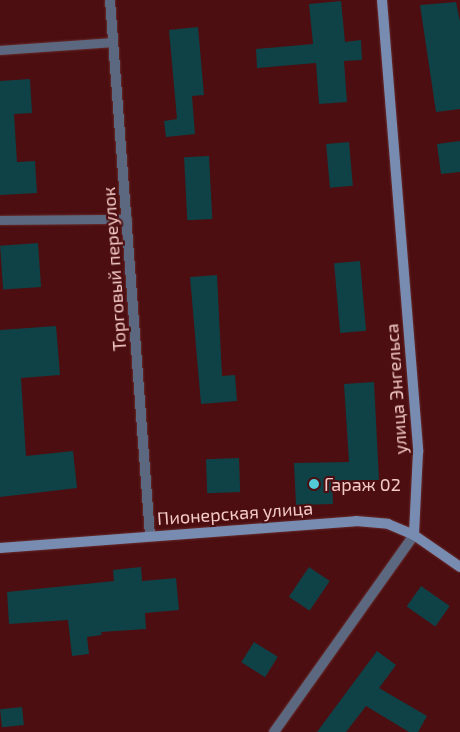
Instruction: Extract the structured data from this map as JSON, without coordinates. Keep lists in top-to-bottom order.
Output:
{
  "streets": {
    "street": ["Торговый переулок", "улица Энгельса", "Пионерская улица"]
  },
  "crossings": [
    ["Торговый переулок", "Пионерская улица"],
    ["улица Энгельса", "Пионерская улица"]
  ],
  "places": ["Гараж 02"]
}
